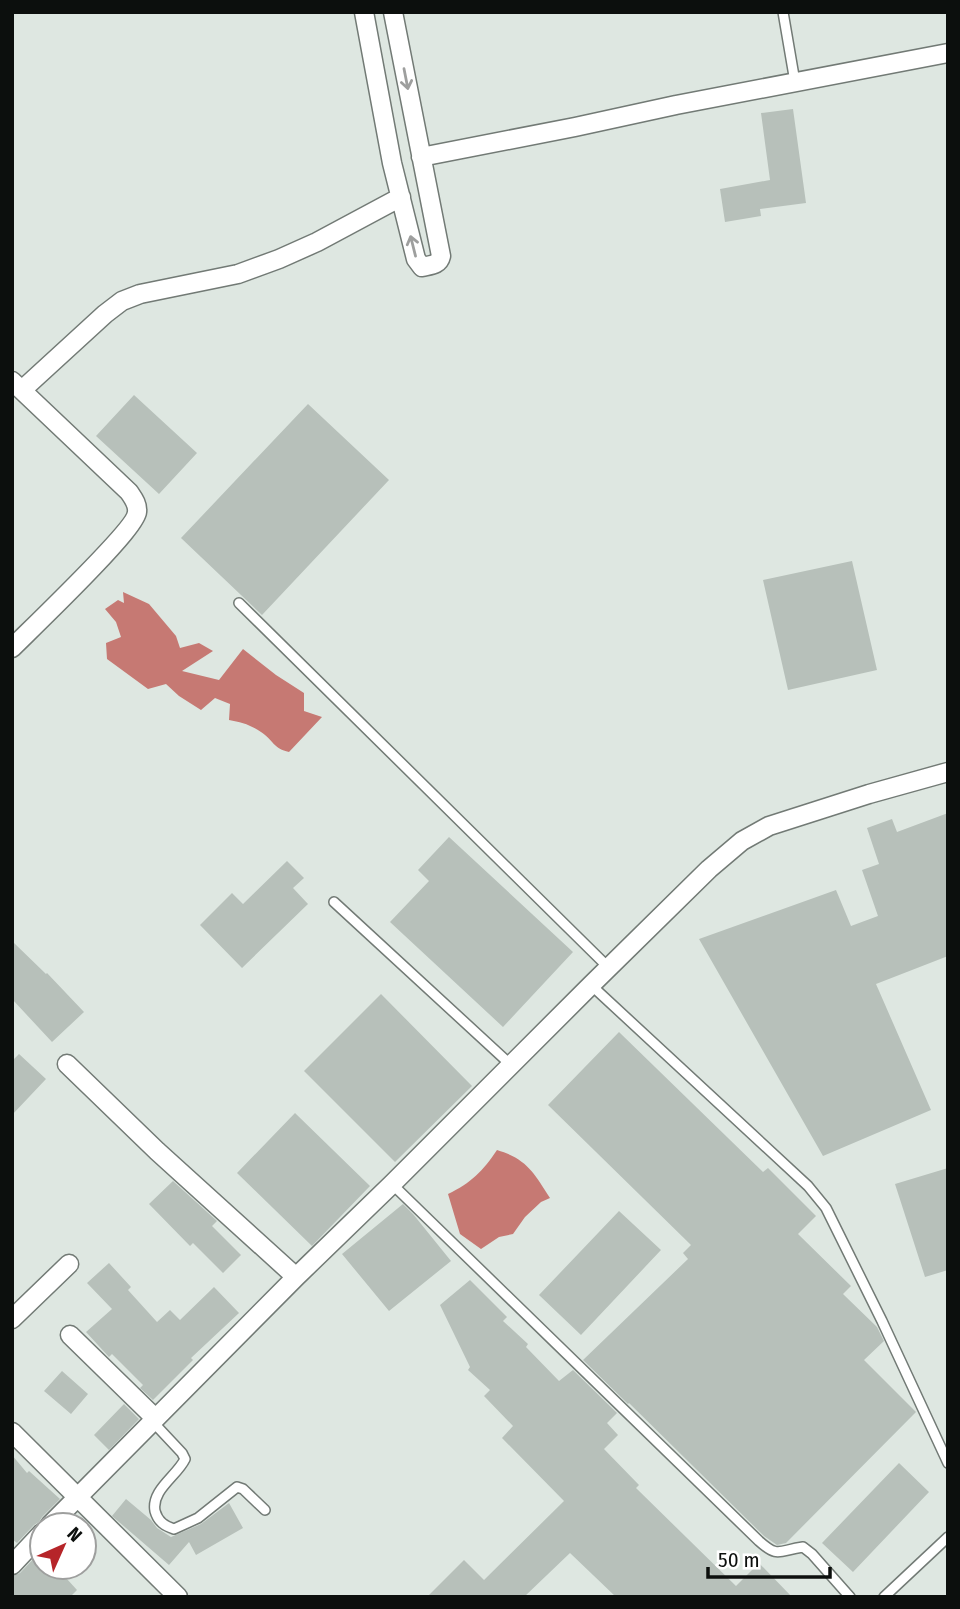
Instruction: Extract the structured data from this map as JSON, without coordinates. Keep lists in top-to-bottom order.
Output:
{
  "scale_bar": "50 m",
  "north": "top right"
}
